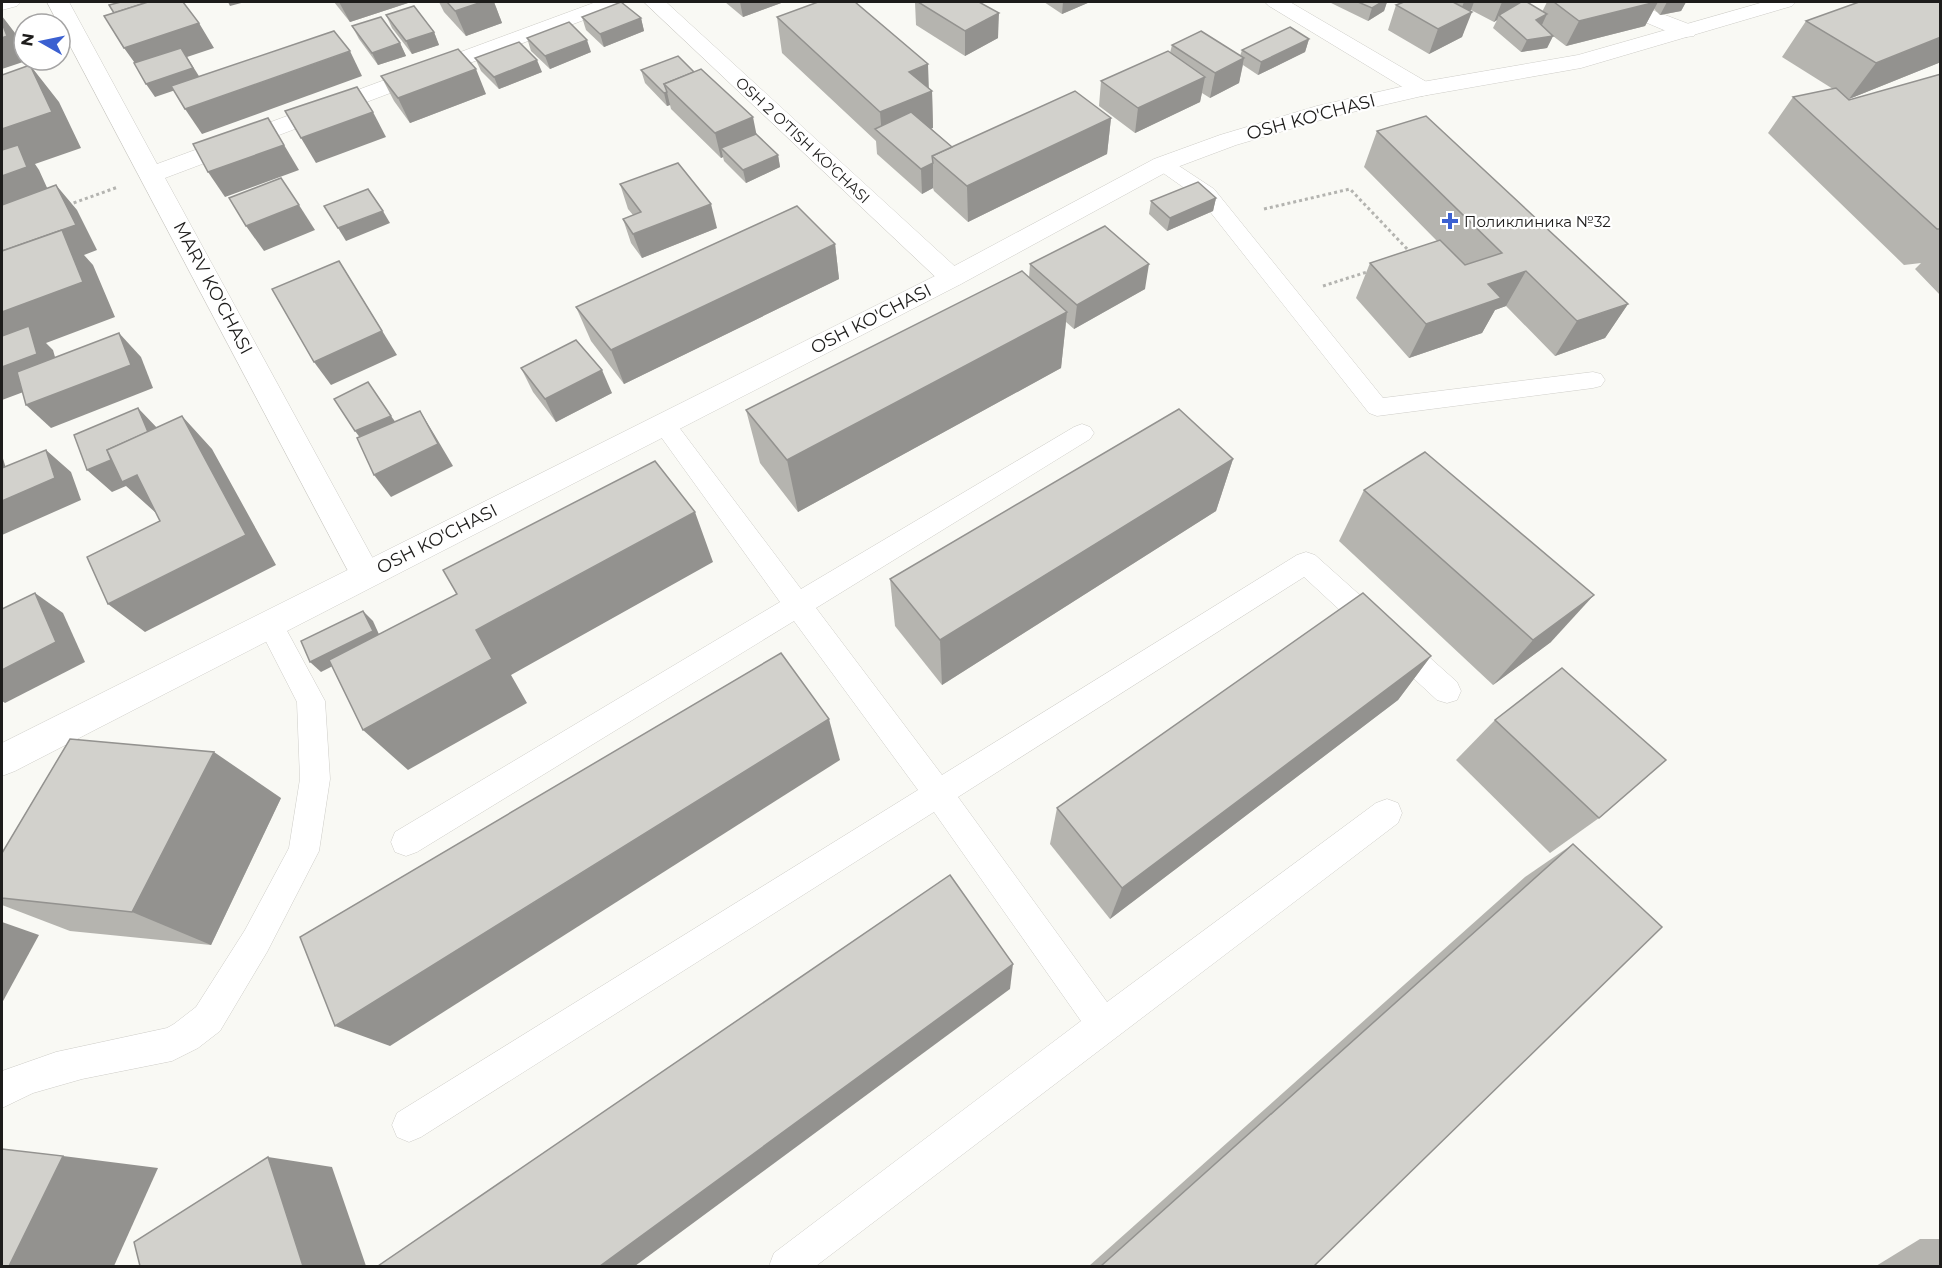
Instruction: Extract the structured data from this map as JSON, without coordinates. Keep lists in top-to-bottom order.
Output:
{
  "streets": {
    "street": ["OSH KO'CHASI", "OSH 2 O'TISH KO'CHASI", "MARV KO'CHASI"]
  },
  "crossings": [
    ["OSH KO'CHASI", "OSH 2 O'TISH KO'CHASI"],
    ["OSH KO'CHASI", "MARV KO'CHASI"]
  ],
  "places": {
    "health": ["Поликлиника №32"]
  },
  "north": "left"
}
